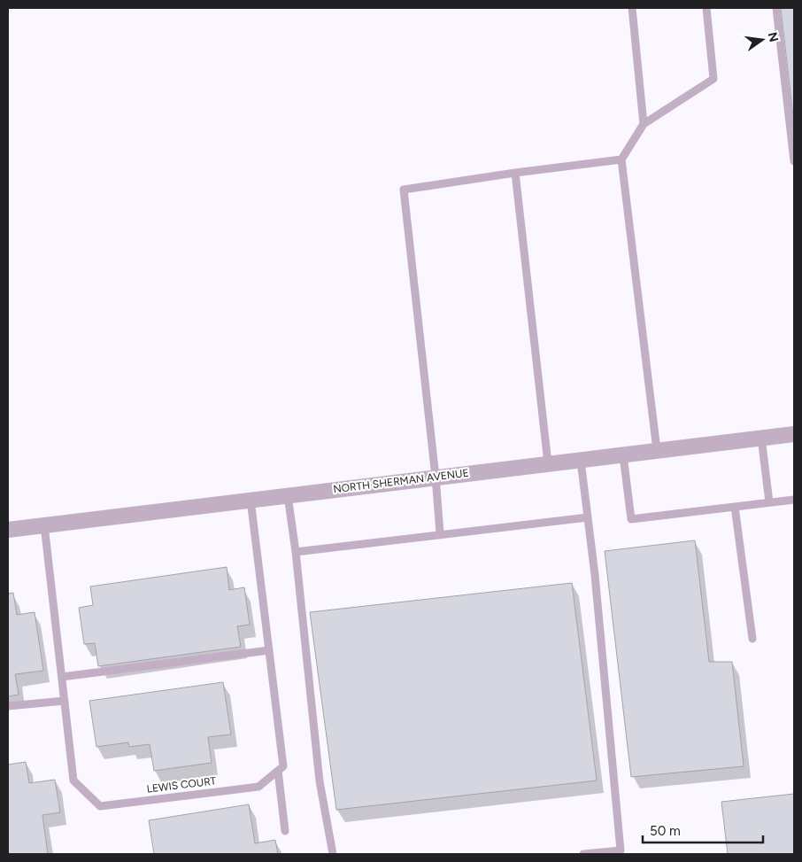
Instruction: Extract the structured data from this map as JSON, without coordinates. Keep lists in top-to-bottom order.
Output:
{
  "streets": {
    "street": ["NORTH SHERMAN AVENUE"],
    "lane": ["LEWIS COURT"]
  },
  "crossings": [
    ["NORTH SHERMAN AVENUE", "LEWIS COURT"]
  ],
  "scale_bar": "50 m",
  "north": "right"
}
